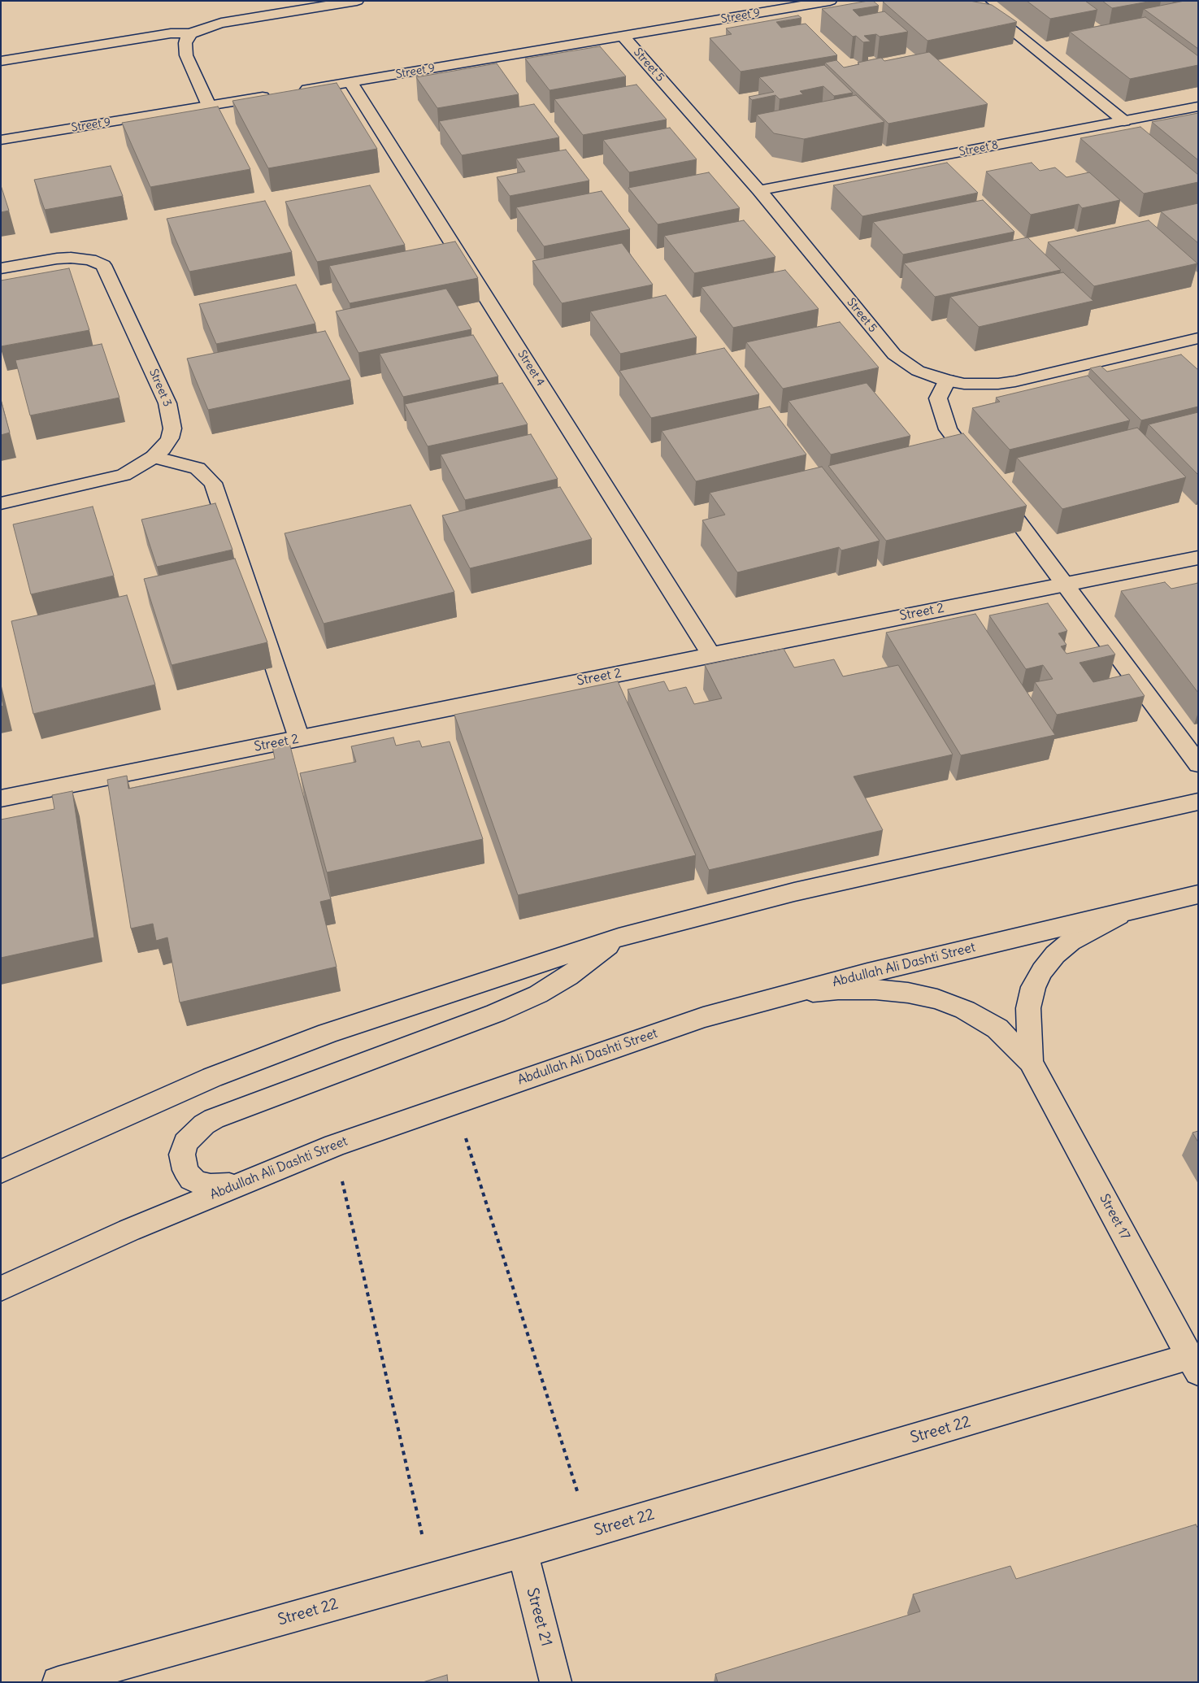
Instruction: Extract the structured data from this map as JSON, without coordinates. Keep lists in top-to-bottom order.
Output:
{
  "streets": {
    "street": [
      "Street 9",
      "Street 5",
      "Street 8",
      "Street 4",
      "Street 3",
      "Street 2",
      "Abdullah Ali Dashti Street",
      "Street 17",
      "Street 22",
      "Street 21"
    ]
  },
  "crossings": [
    ["Street 9", "Street 5"],
    ["Street 9", "Street 4"],
    ["Street 5", "Street 8"],
    ["Street 4", "Street 2"],
    ["Abdullah Ali Dashti Street", "Street 17"],
    ["Street 17", "Street 22"],
    ["Street 22", "Street 21"]
  ]
}
